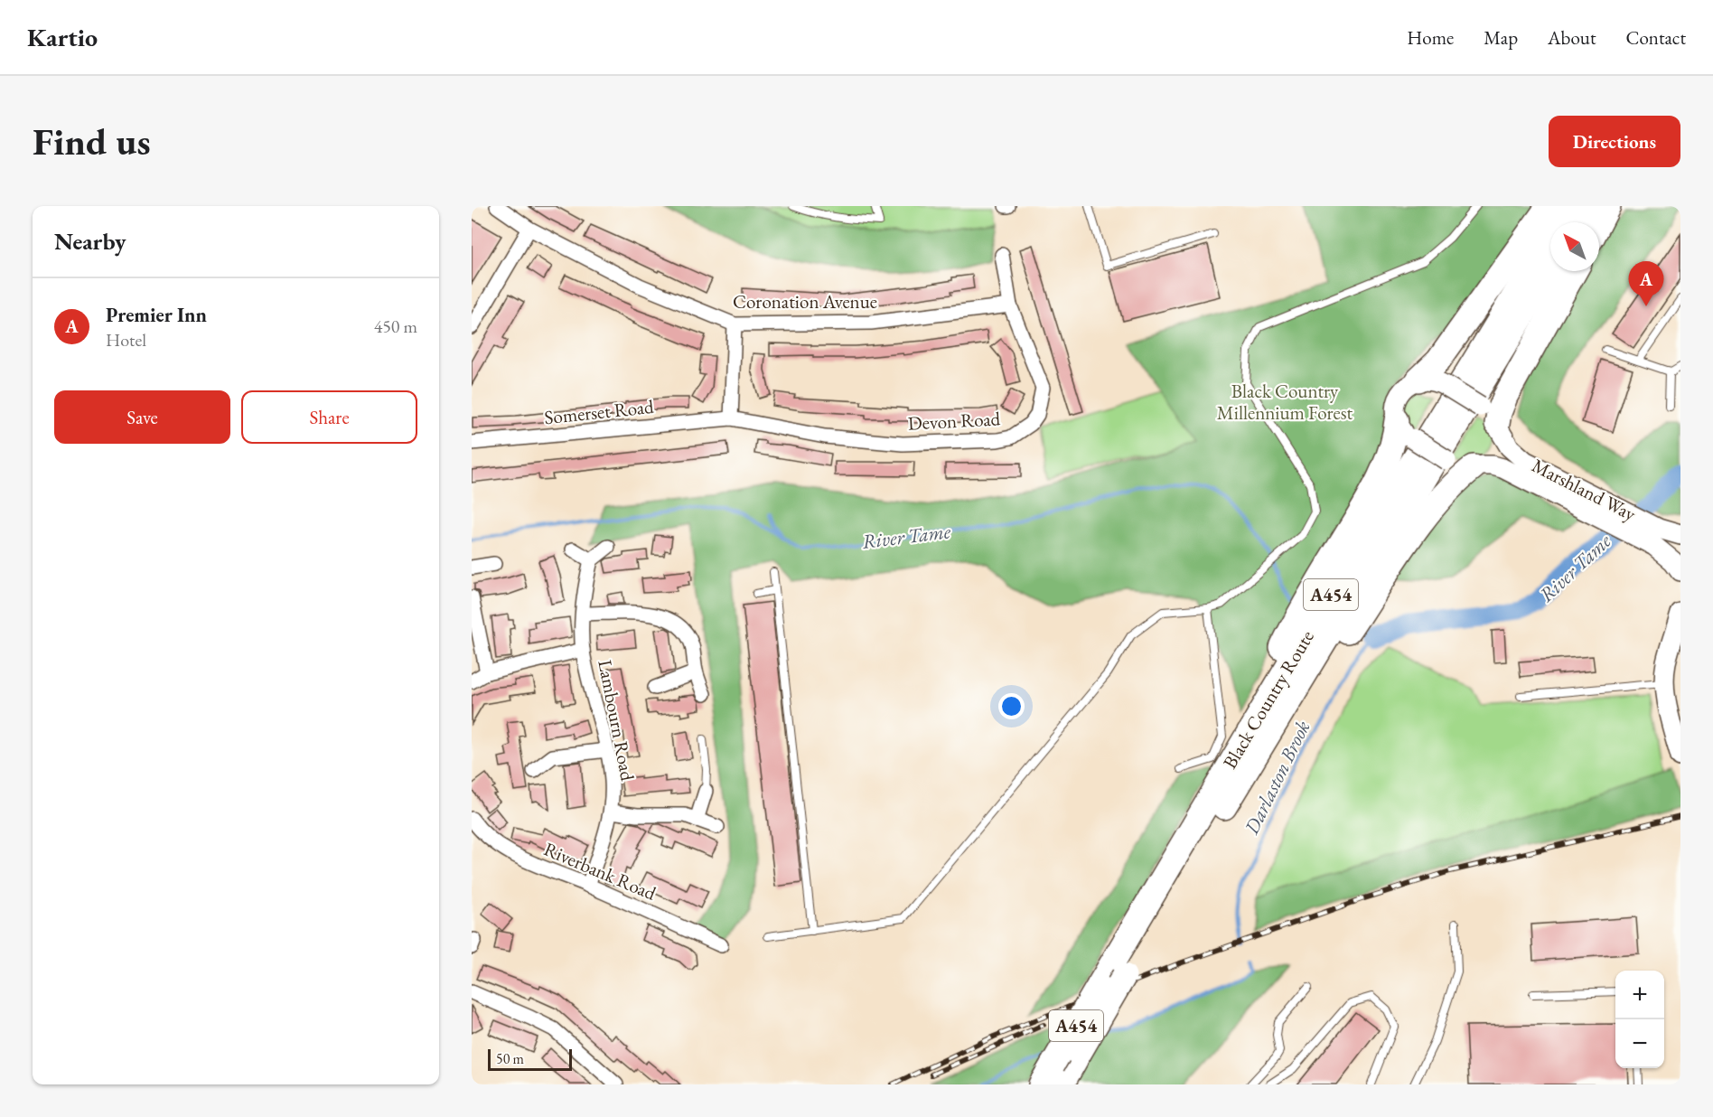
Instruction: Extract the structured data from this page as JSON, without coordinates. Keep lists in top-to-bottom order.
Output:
{
  "streets": {
    "highway": ["A454", "Black Country Route"],
    "street": [
      "Coronation Avenue",
      "Somerset Road",
      "Devon Road",
      "Marshland Way",
      "Lambourn Road",
      "Riverbank Road"
    ]
  },
  "crossings": [
    ["Coronation Avenue", "Devon Road"],
    ["Somerset Road", "Devon Road"],
    ["Lambourn Road", "Riverbank Road"]
  ],
  "water": ["River Tame", "Darlaston Brook"],
  "parks": ["Black Country Millennium Forest"],
  "scale_bar": "50 m",
  "north": "top left",
  "page": {
    "header": "Kartio",
    "nav": [
      "Home",
      "Map",
      "About",
      "Contact"
    ],
    "buttons": [
      "Directions",
      ["Save", "Share"]
    ],
    "title": "Find us",
    "heading": "Nearby",
    "pins": "A",
    "list": [
      {
        "mark": "A",
        "name": "Premier Inn",
        "note": "Hotel",
        "value": "450 m"
      }
    ],
    "map_buttons": ["+", "−"],
    "scale": "50 m"
  }
}
